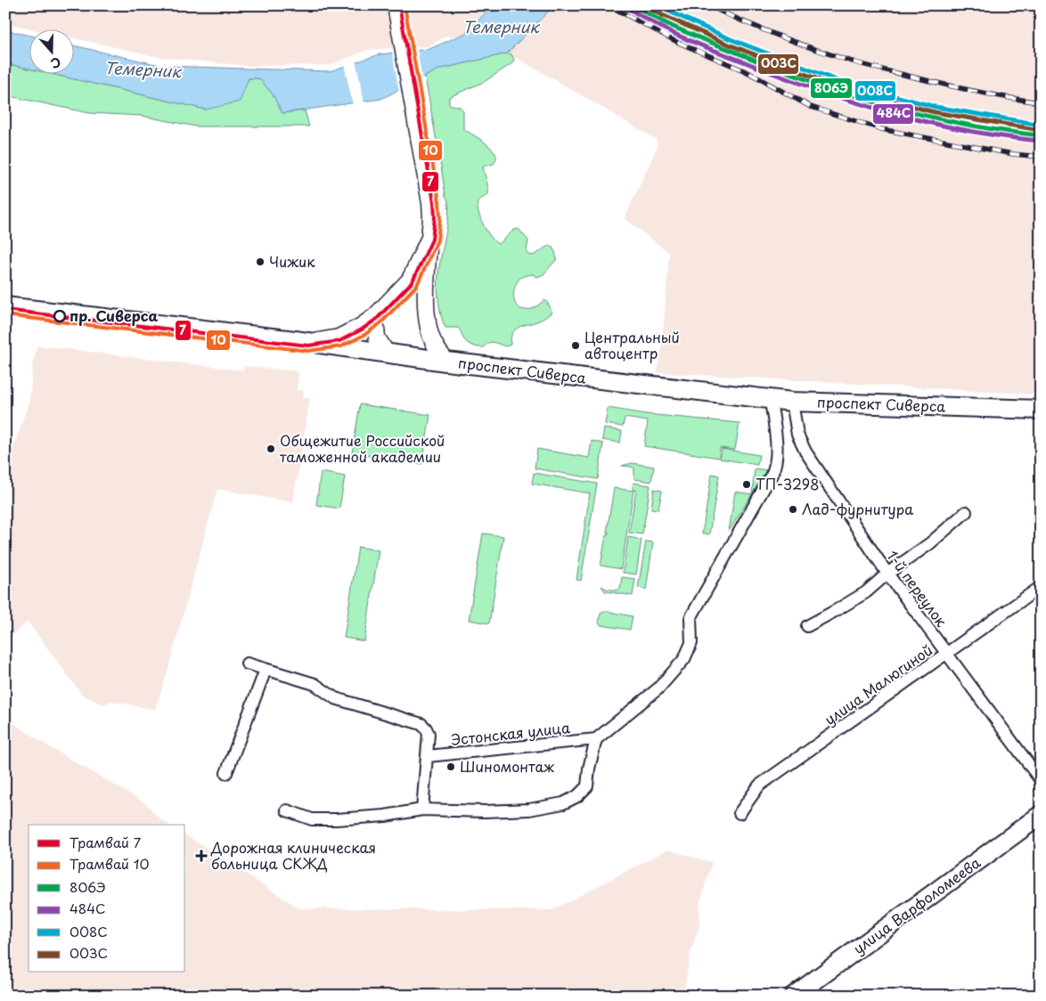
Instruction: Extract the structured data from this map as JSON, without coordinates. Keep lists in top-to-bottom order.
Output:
{
  "streets": {
    "main road": ["проспект Сиверса", "улица Варфоломеева"],
    "street": ["1-й переулок", "улица Малюгиной", "Эстонская улица"]
  },
  "crossings": [
    ["проспект Сиверса", "1-й переулок"],
    ["1-й переулок", "улица Малюгиной"]
  ],
  "water": ["Темерник"],
  "places": {
    "other": [
      "Чижик",
      "пр. Сиверса",
      "Центральный автоцентр",
      "Общежитие Российской таможенной академии",
      "ТП-3298",
      "Лад-фурнитура",
      "Шиномонтаж"
    ],
    "health": ["Дорожная клиническая больница СКЖД"]
  },
  "lines": [
    "tram line 7",
    "tram line 10",
    "transit line 806Э",
    "transit line 008С",
    "transit line 484С",
    "transit line 003С"
  ],
  "legend": [
    "Трамвай 7",
    "Трамвай 10",
    "806Э",
    "484С",
    "008С",
    "003С"
  ],
  "north": "bottom"
}
